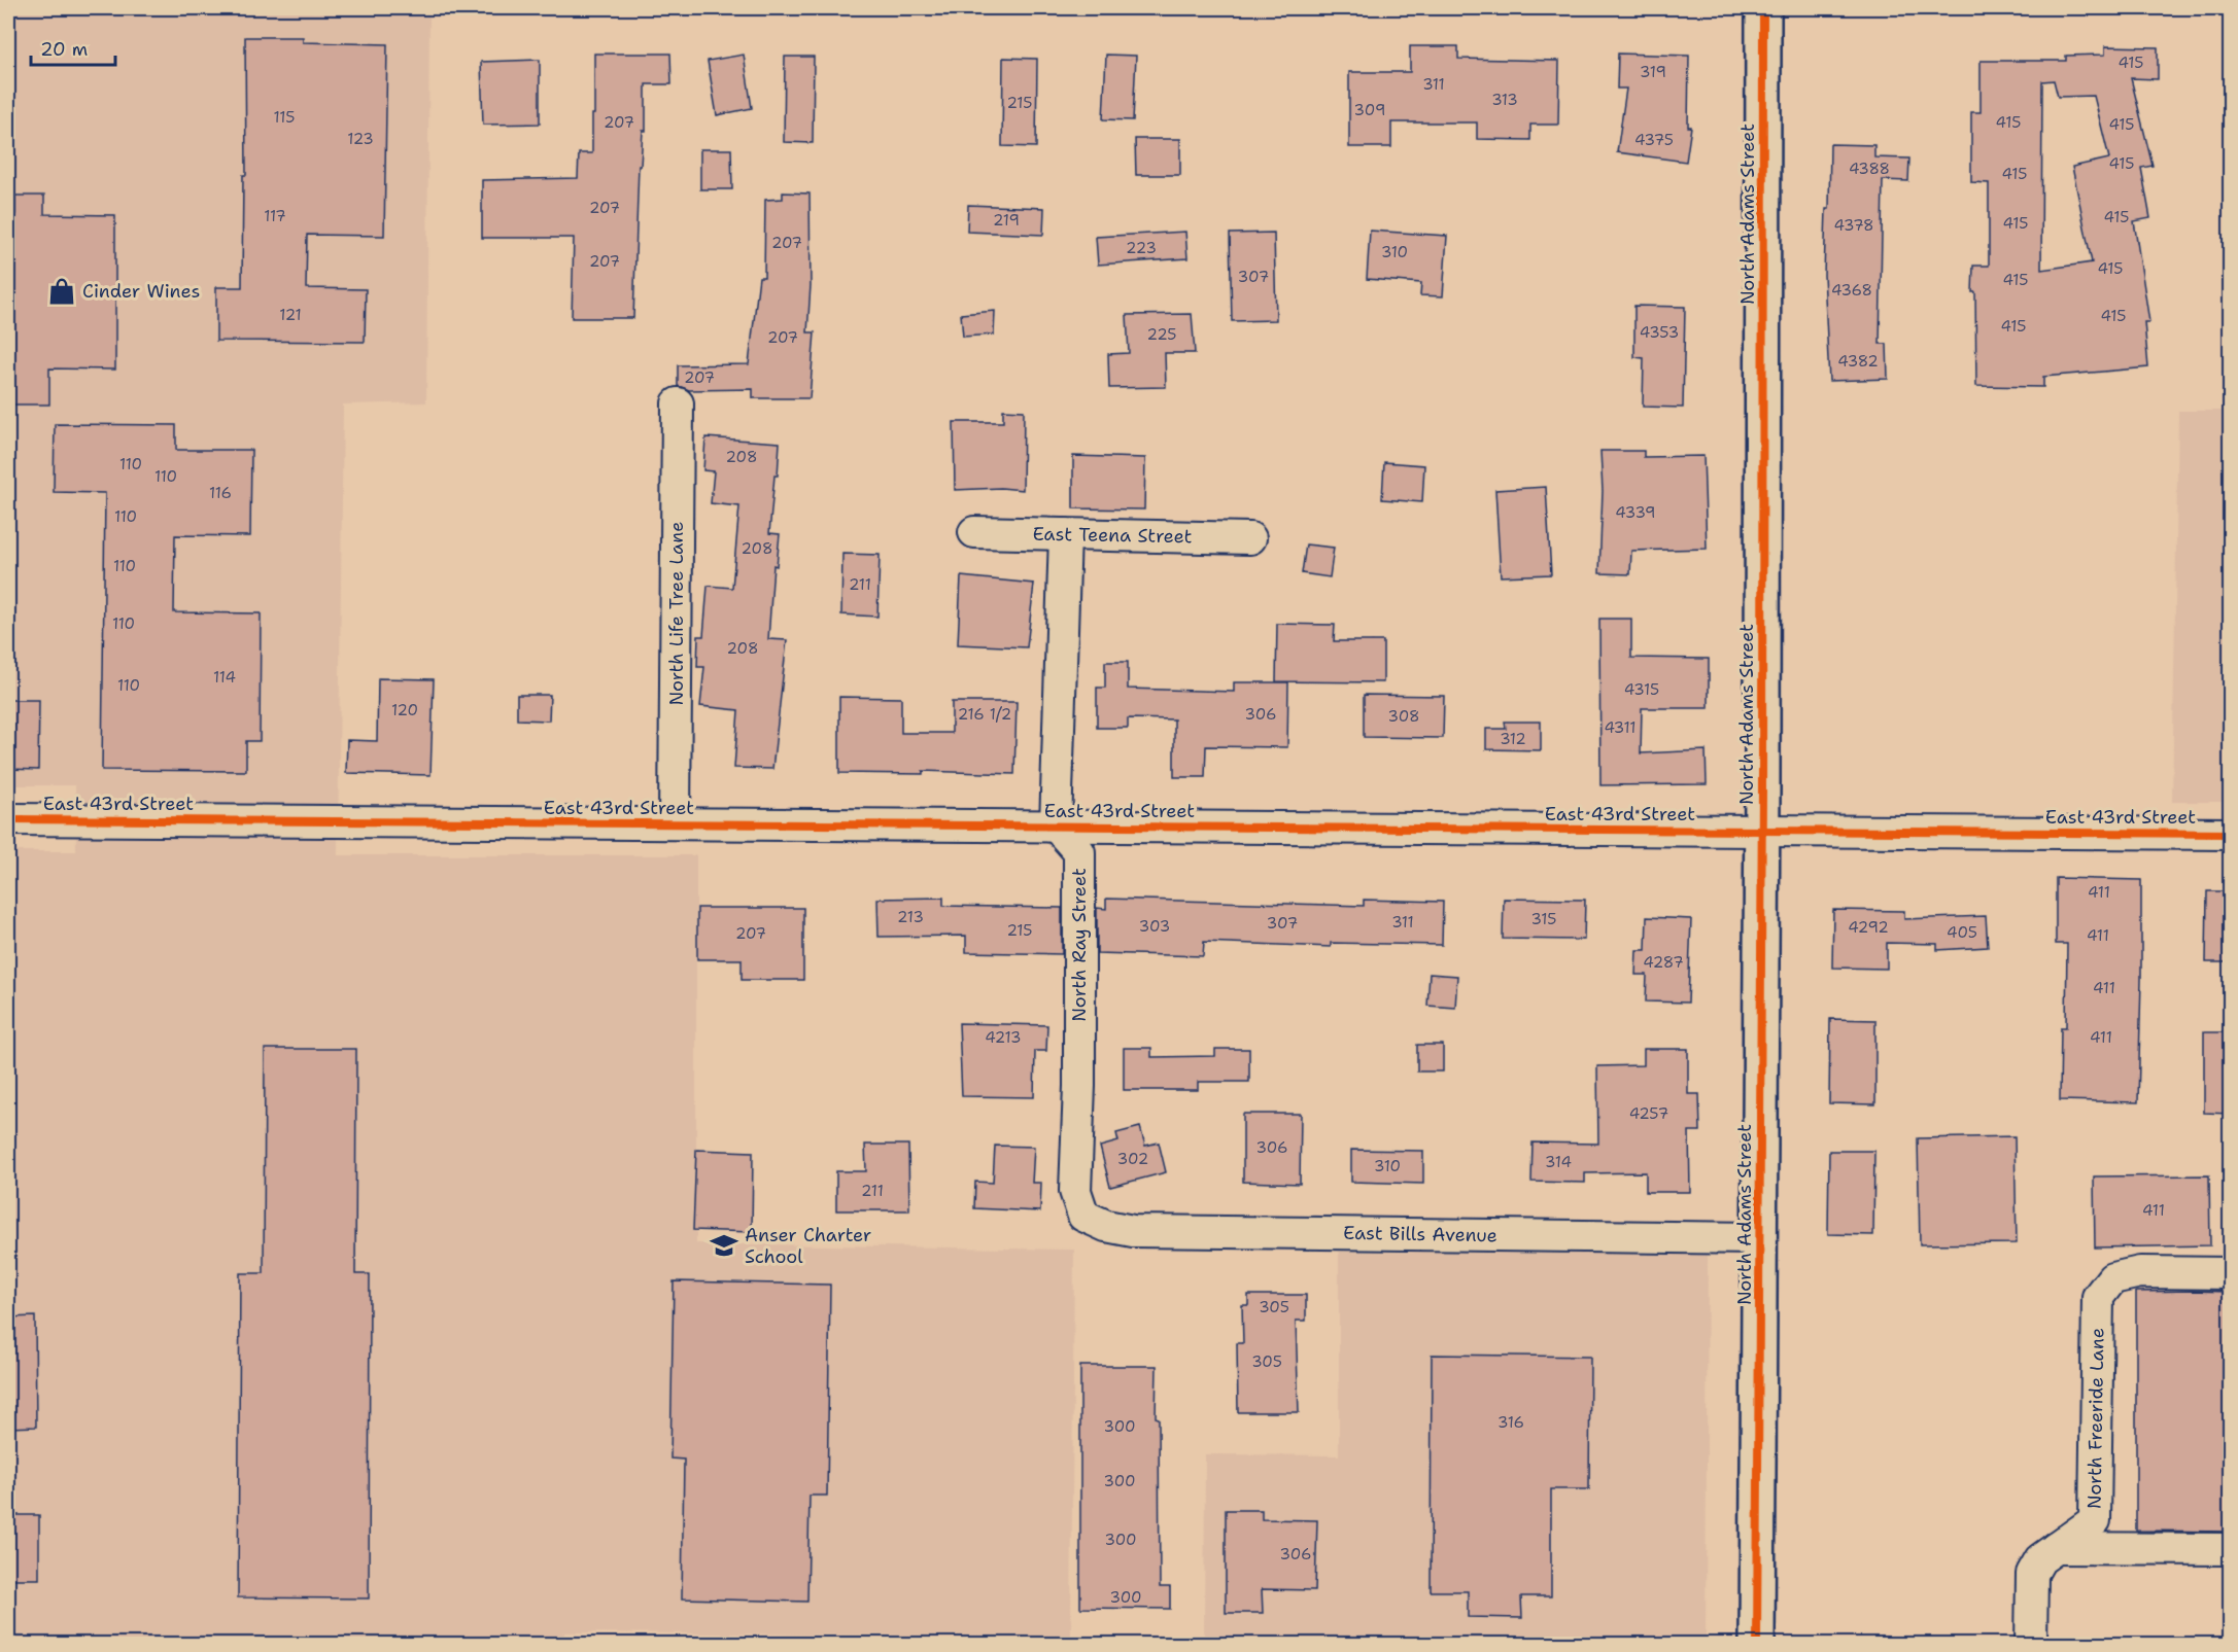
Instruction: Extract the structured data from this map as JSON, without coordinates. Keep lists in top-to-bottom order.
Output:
{
  "streets": {
    "street": [
      "North Adams Street",
      "East Teena Street",
      "North Life Tree Lane",
      "East 43rd Street",
      "North Ray Street",
      "East Bills Avenue",
      "North Freeride Lane"
    ]
  },
  "crossings": [
    ["North Adams Street", "East 43rd Street"],
    ["North Adams Street", "East Bills Avenue"],
    ["North Life Tree Lane", "East 43rd Street"],
    ["East 43rd Street", "North Ray Street"],
    ["North Ray Street", "East Bills Avenue"]
  ],
  "places": {
    "shop": ["Cinder Wines"],
    "school or university": ["Anser Charter School"]
  },
  "house_numbers": [
    "415",
    "319",
    "311",
    "313",
    "215",
    "309",
    "115",
    "207",
    "415",
    "415",
    "123",
    "4375",
    "415",
    "4388",
    "415",
    "207",
    "117",
    "415",
    "219",
    "415",
    "4378",
    "207",
    "223",
    "310",
    "207",
    "415",
    "307",
    "415",
    "4368",
    "121",
    "415",
    "415",
    "4353",
    "225",
    "207",
    "4382",
    "207",
    "208",
    "110",
    "110",
    "116",
    "4339",
    "110",
    "208",
    "110",
    "211",
    "110",
    "208",
    "114",
    "110",
    "4315",
    "120",
    "216 1/2",
    "306",
    "308",
    "4311",
    "312",
    "411",
    "213",
    "315",
    "311",
    "307",
    "303",
    "4292",
    "215",
    "405",
    "207",
    "411",
    "4287",
    "411",
    "4213",
    "411",
    "4257",
    "306",
    "302",
    "314",
    "310",
    "211",
    "411",
    "305",
    "305",
    "316",
    "300",
    "300",
    "300",
    "306",
    "300"
  ],
  "scale_bar": "20 m"
}
